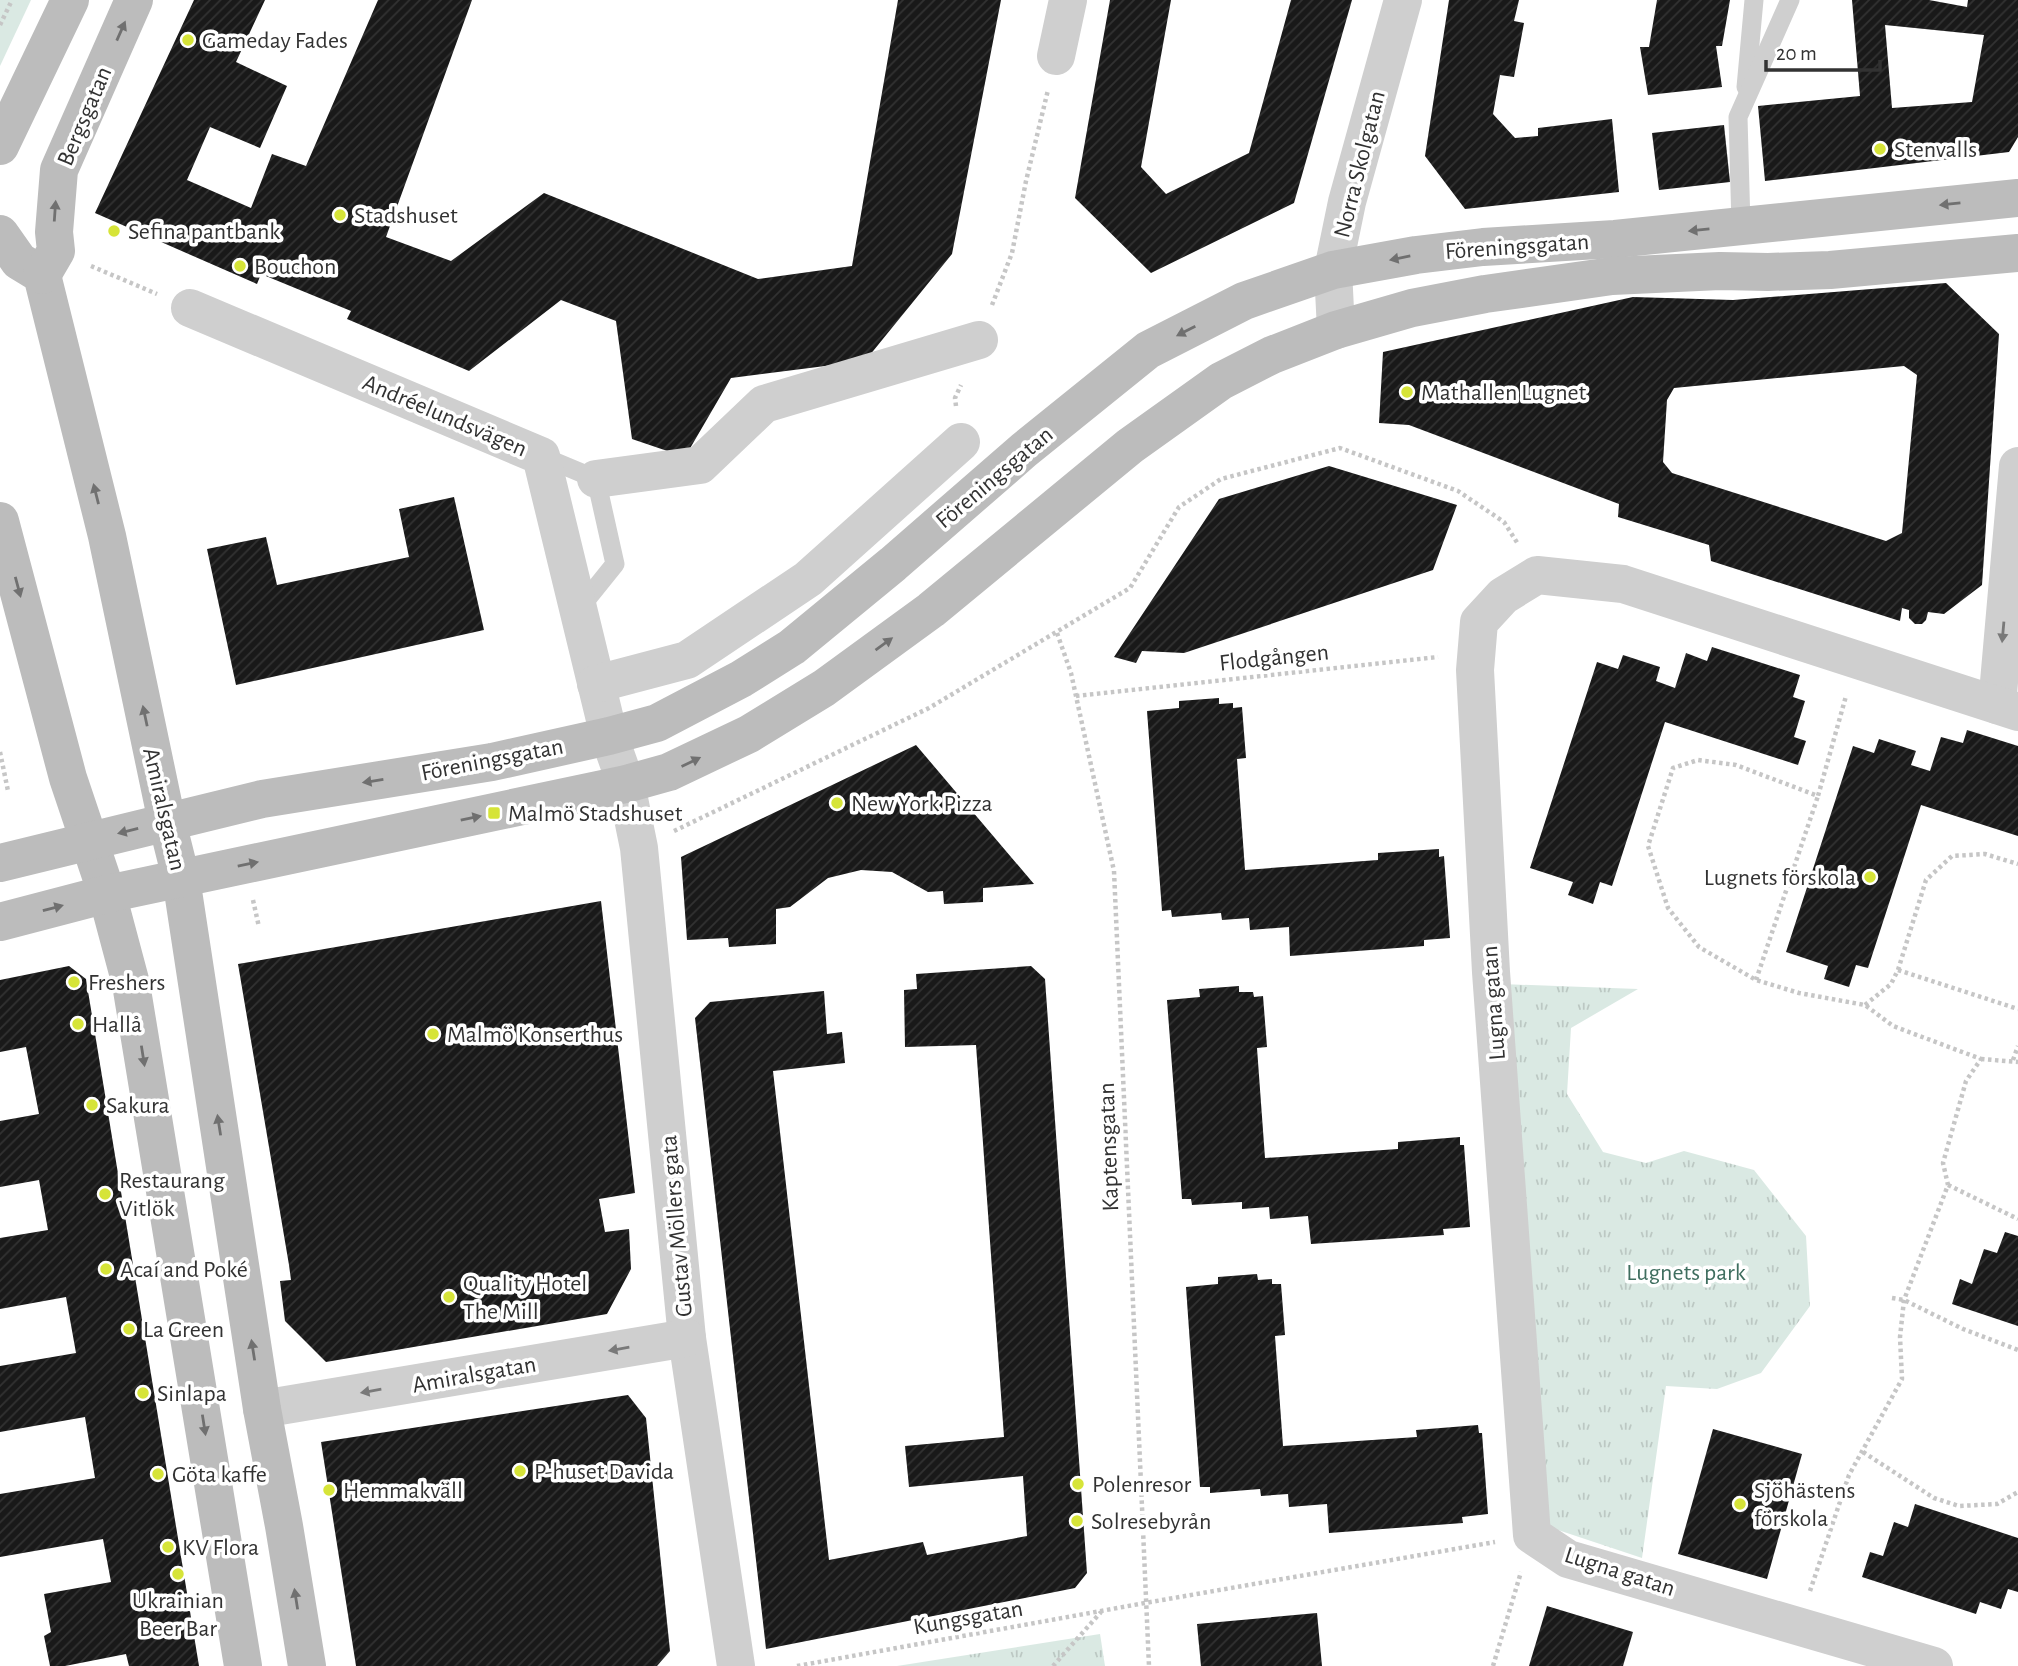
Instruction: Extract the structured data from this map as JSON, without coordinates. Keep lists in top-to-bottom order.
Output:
{
  "streets": {
    "street": [
      "Bergsgatan",
      "Norra Skolgatan",
      "Föreningsgatan",
      "Andréelundsvägen",
      "Amiralsgatan",
      "Lugna gatan",
      "Gustav Möllers gata"
    ],
    "path": ["Flodgången", "Kaptensgatan", "Kungsgatan"]
  },
  "crossings": [
    ["Bergsgatan", "Amiralsgatan"],
    ["Norra Skolgatan", "Föreningsgatan"],
    ["Föreningsgatan", "Andréelundsvägen"],
    ["Föreningsgatan", "Amiralsgatan"],
    ["Föreningsgatan", "Gustav Möllers gata"],
    ["Andréelundsvägen", "Gustav Möllers gata"],
    ["Flodgången", "Lugna gatan"],
    ["Flodgången", "Kaptensgatan"],
    ["Amiralsgatan", "Gustav Möllers gata"],
    ["Lugna gatan", "Kungsgatan"],
    ["Kaptensgatan", "Kungsgatan"]
  ],
  "parks": ["Lugnets park"],
  "places": {
    "other": [
      "Gameday Fades",
      "Stenvalls",
      "Stadshuset",
      "Sefina pantbank",
      "Bouchon",
      "Mathallen Lugnet",
      "New York Pizza",
      "Lugnets förskola",
      "Freshers",
      "Hallå",
      "Malmö Konserthus",
      "Sakura",
      "Restaurang Vitlök",
      "Acaí and Poké",
      "Quality Hotel The Mill",
      "La Green",
      "Sinlapa",
      "P-huset Davida",
      "Göta kaffe",
      "Polenresor",
      "Hemmakväll",
      "Sjöhästens förskola",
      "Solresebyrån",
      "KV Flora",
      "Ukrainian Beer Bar"
    ],
    "transit": ["Malmö Stadshuset"]
  },
  "scale_bar": "20 m"
}
